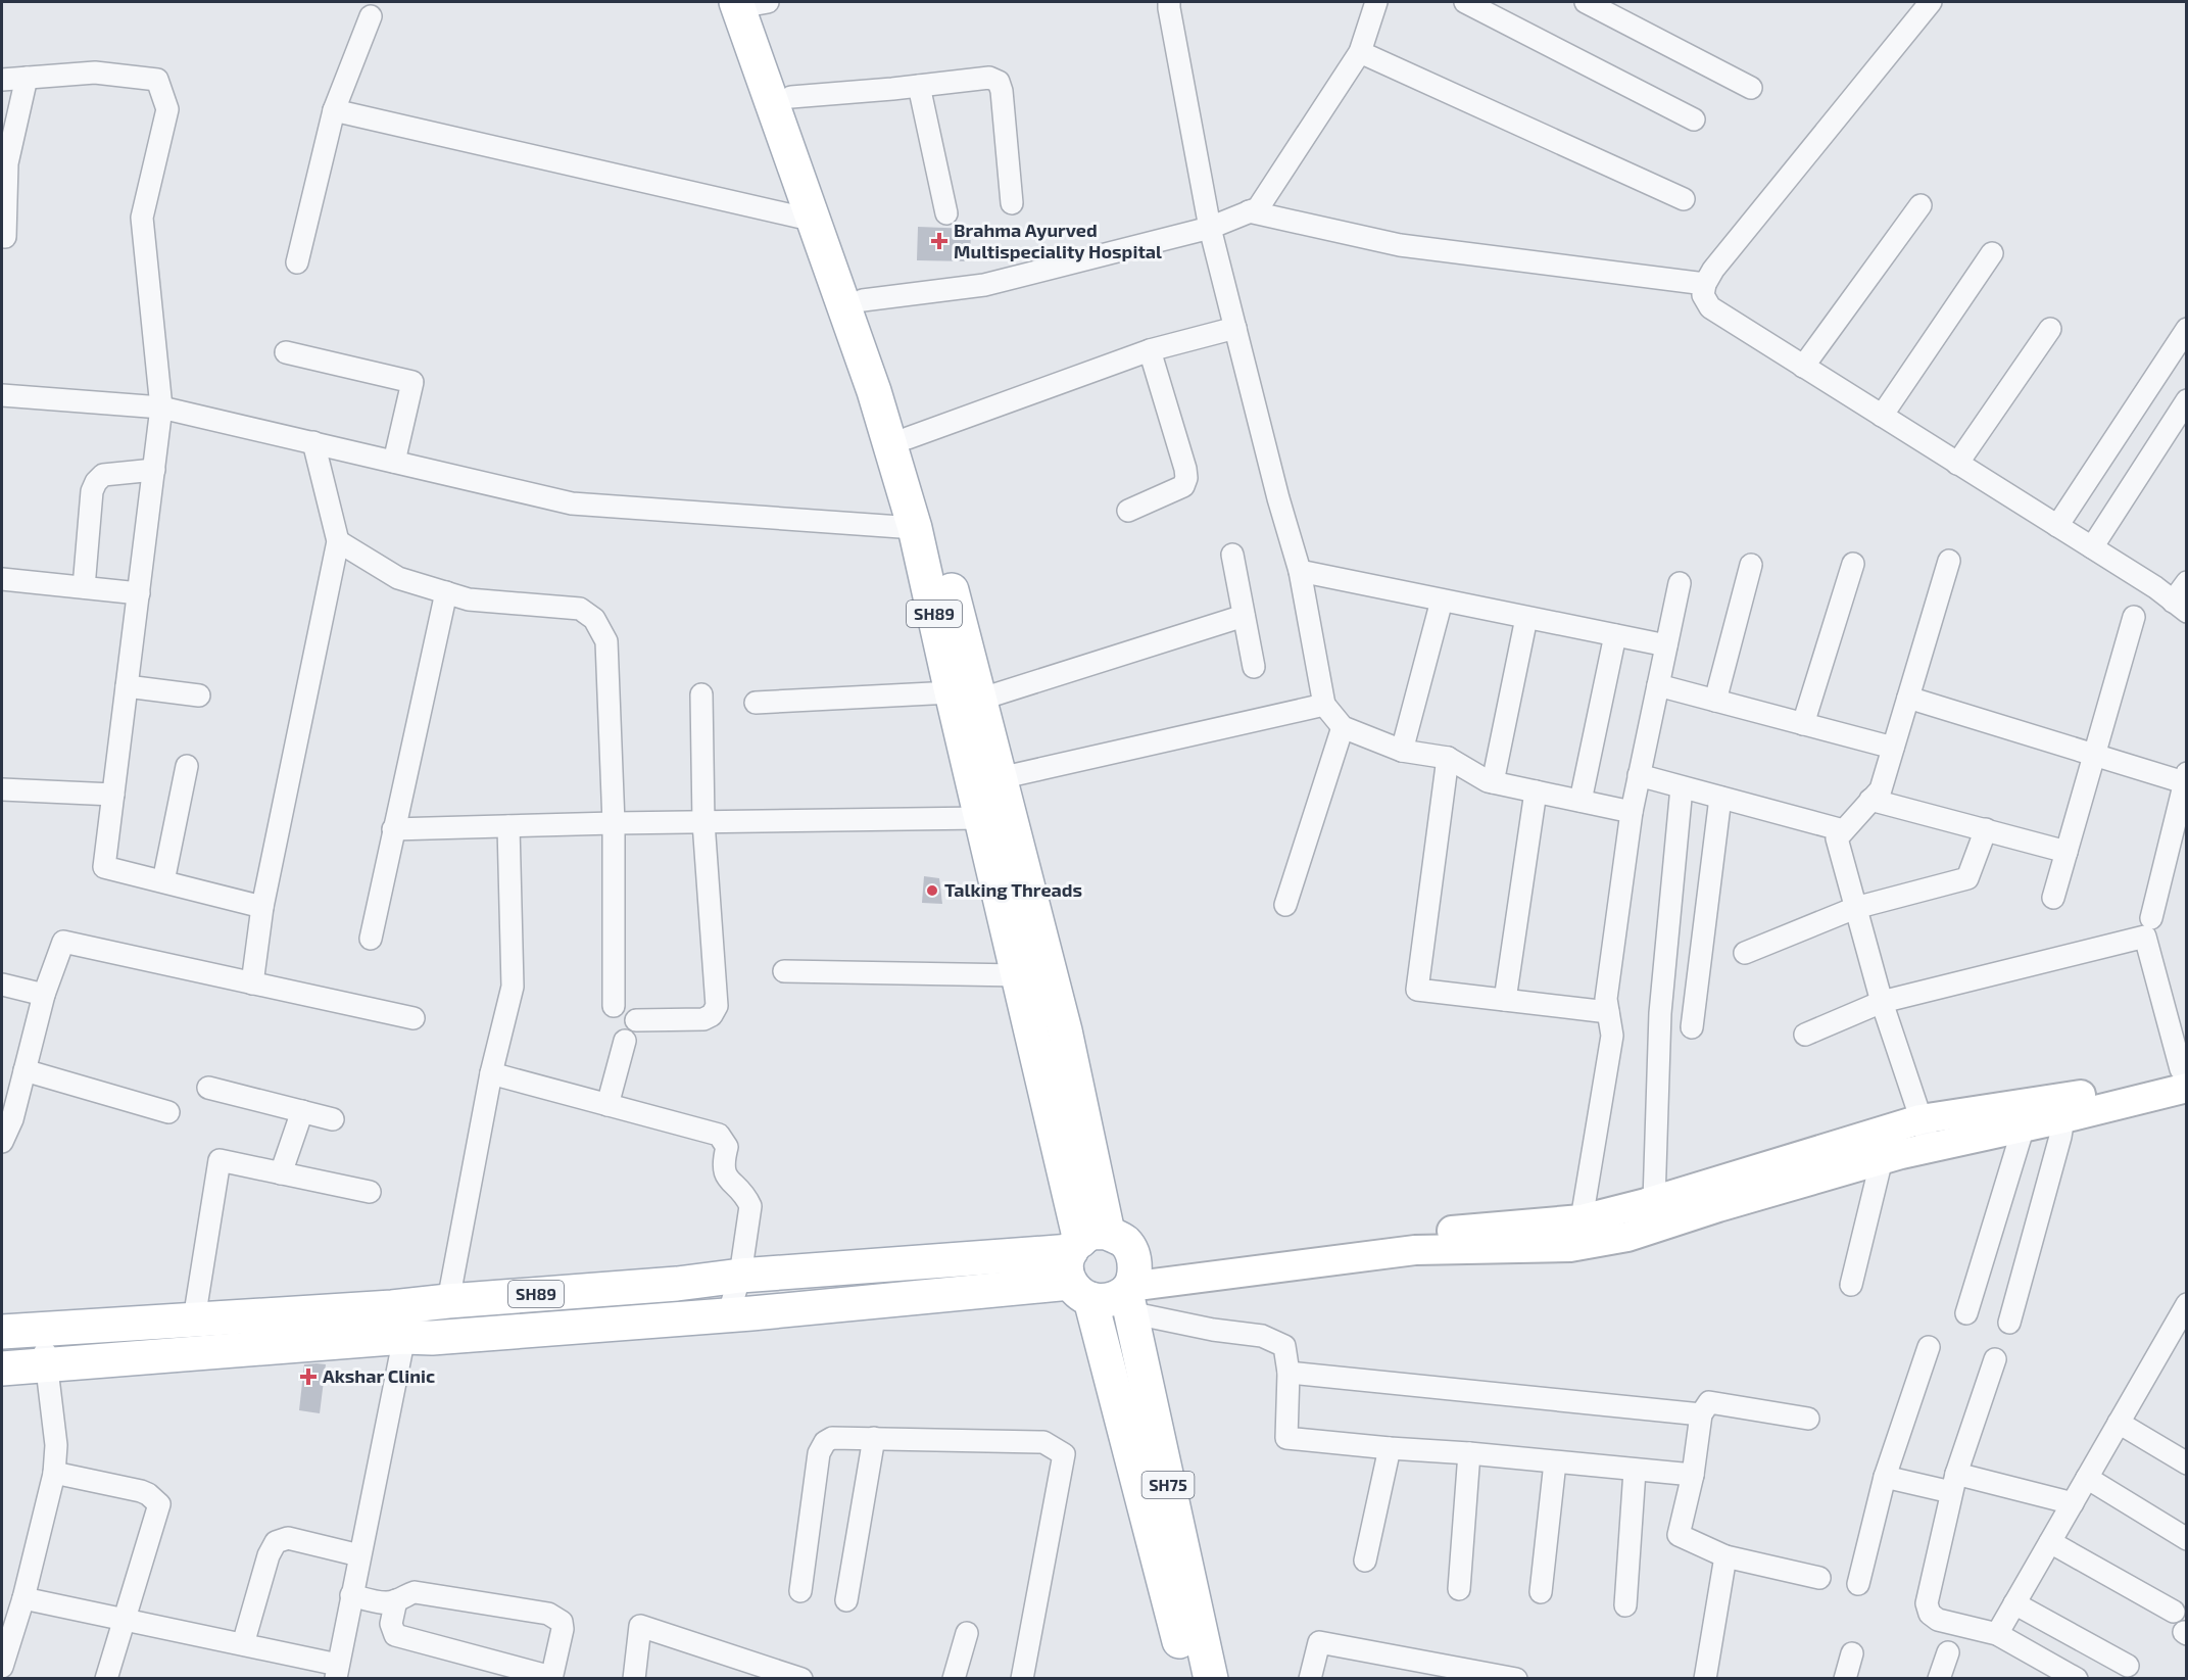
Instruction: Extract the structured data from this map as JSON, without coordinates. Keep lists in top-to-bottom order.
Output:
{
  "streets": {
    "main road": ["SH89", "SH75"]
  },
  "crossings": [
    ["SH89", "SH75"]
  ],
  "places": {
    "health": ["Brahma Ayurved Multispeciality Hospital", "Akshar Clinic"],
    "other": ["Talking Threads"]
  }
}
